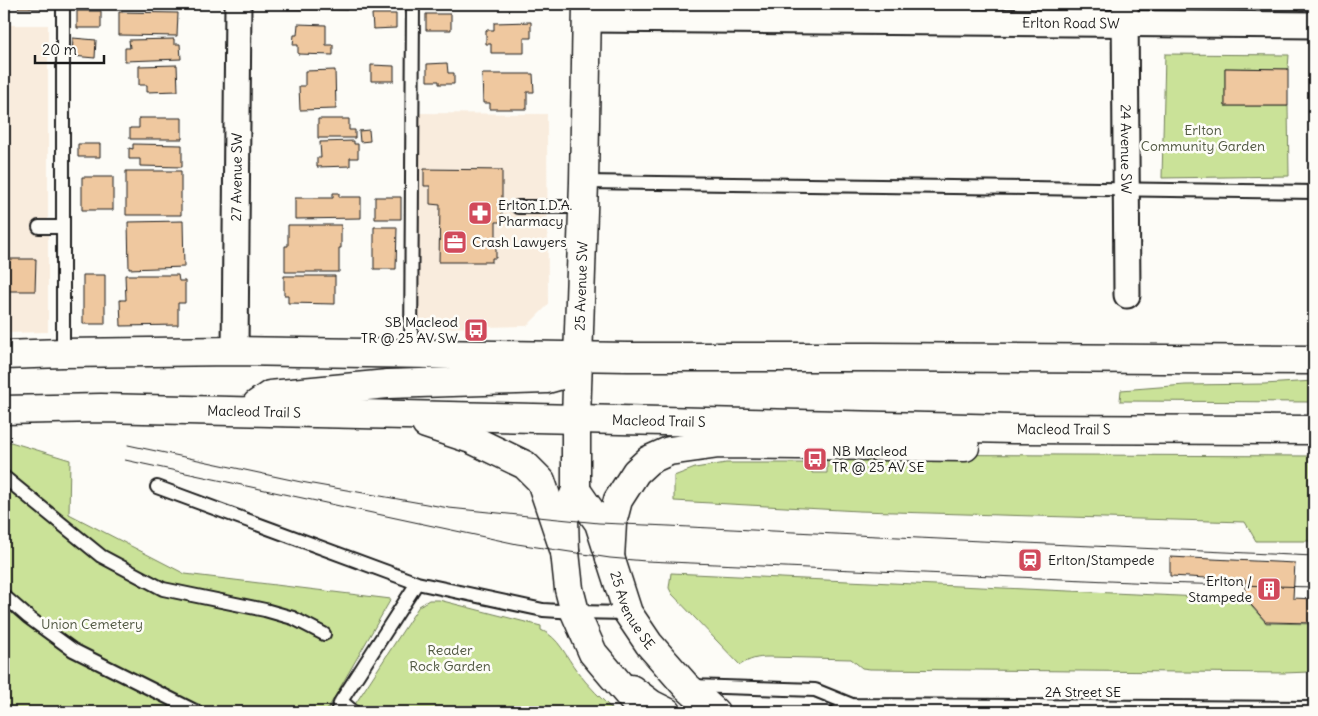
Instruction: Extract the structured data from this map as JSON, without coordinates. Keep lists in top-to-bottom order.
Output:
{
  "streets": {
    "main road": ["25 Avenue SW", "Macleod Trail S", "25 Avenue SE"],
    "street": ["Erlton Road SW", "24 Avenue SW", "27 Avenue SW"],
    "lane": ["2A Street SE"]
  },
  "crossings": [
    ["Erlton Road SW", "24 Avenue SW"],
    ["Erlton Road SW", "25 Avenue SW"],
    ["25 Avenue SW", "Macleod Trail S"],
    ["25 Avenue SE", "2A Street SE"]
  ],
  "parks": ["Erlton Community Garden", "Union Cemetery", "Reader Rock Garden"],
  "places": {
    "pharmacy": ["Erlton I.D.A. Pharmacy"],
    "office": ["Crash Lawyers"],
    "bus stop": ["SB Macleod TR @ 25 AV SW", "NB Macleod TR @ 25 AV SE"],
    "station": ["Erlton/Stampede"],
    "building": ["Erlton / Stampede"]
  },
  "scale_bar": "20 m"
}
